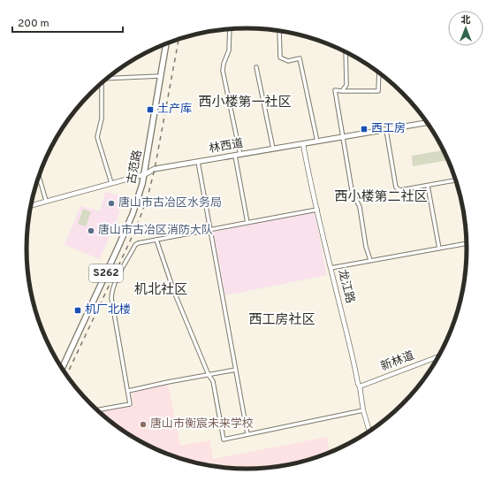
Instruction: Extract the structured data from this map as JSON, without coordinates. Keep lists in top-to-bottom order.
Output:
{
  "streets": {
    "main road": ["林西道", "古范路", "S262"],
    "street": ["龙江路", "新林道"]
  },
  "crossings": [
    ["林西道", "古范路"],
    ["林西道", "龙江路"],
    ["龙江路", "新林道"]
  ],
  "districts": [
    "西小楼第一社区",
    "西小楼第二社区",
    "机北社区",
    "西工房社区"
  ],
  "places": {
    "transit": ["土产库", "西工房", "机厂北楼"],
    "other": ["唐山市古冶区水务局", "唐山市古冶区消防大队", "唐山市衡宸未来学校"]
  },
  "scale_bar": "200 m",
  "north": "top"
}
